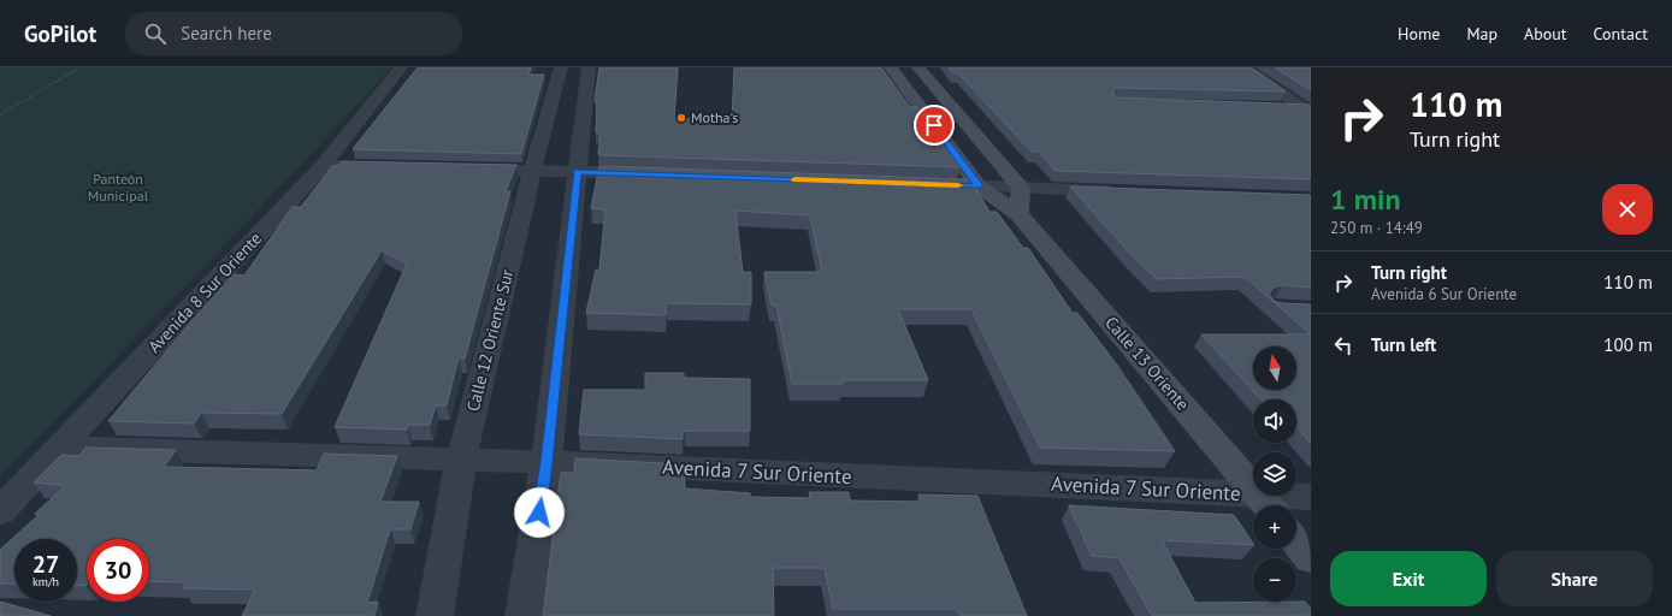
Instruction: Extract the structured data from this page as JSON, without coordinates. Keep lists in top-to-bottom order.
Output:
{
  "streets": {
    "street": [
      "Avenida 8 Sur Oriente",
      "Calle 12 Oriente Sur",
      "Calle 13 Oriente",
      "Avenida 7 Sur Oriente"
    ]
  },
  "crossings": [
    ["Avenida 8 Sur Oriente", "Avenida 7 Sur Oriente"],
    ["Calle 12 Oriente Sur", "Avenida 7 Sur Oriente"],
    ["Calle 13 Oriente", "Avenida 7 Sur Oriente"]
  ],
  "parks": ["Panteón Municipal"],
  "places": ["Motha's"],
  "north": "top",
  "page": {
    "header": "GoPilot",
    "search": "Search here",
    "nav": [
      "Home",
      "Map",
      "About",
      "Contact"
    ],
    "turn": ["110 m", "Turn right"],
    "heading": ["1 min", "250 m · 14:49"],
    "list": [
      {
        "name": "Turn right",
        "note": "Avenida 6 Sur Oriente",
        "value": "110 m"
      },
      {
        "name": "Turn left",
        "value": "100 m"
      }
    ],
    "map_buttons": ["+", "−"],
    "speed": "27 km/h",
    "limit": "30",
    "buttons": ["Exit", "Share"]
  }
}
